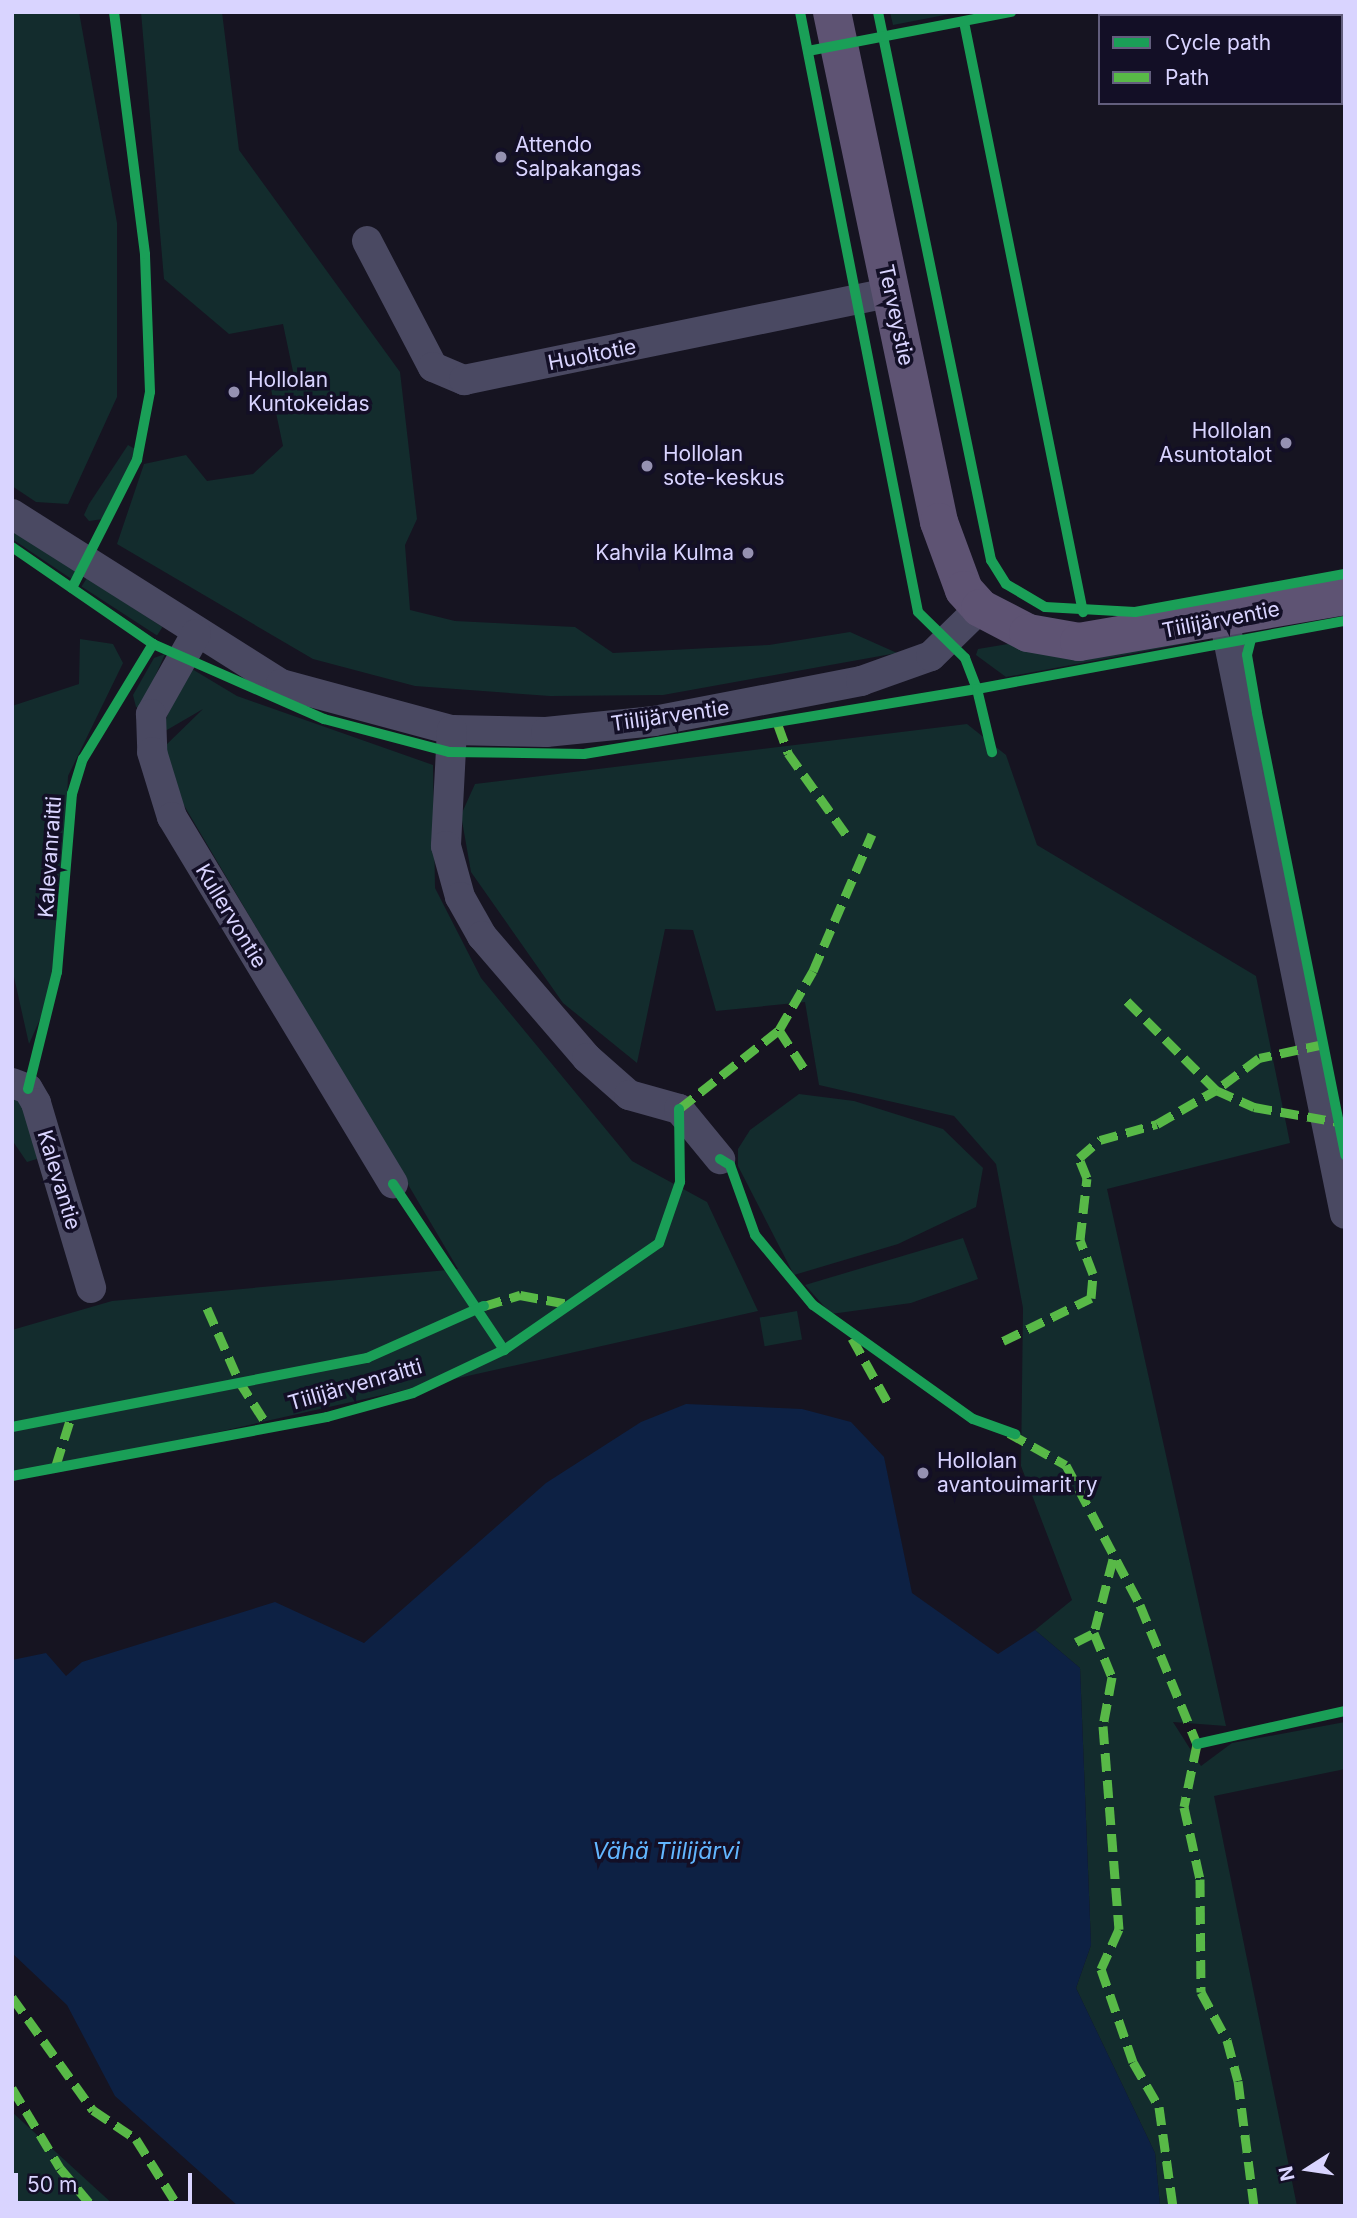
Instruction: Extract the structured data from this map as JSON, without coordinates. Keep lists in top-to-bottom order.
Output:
{
  "streets": {
    "main road": ["Terveystie", "Tiilijärventie"],
    "street": ["Huoltotie", "Kullervontie", "Kalevantie"],
    "cycle path": ["Kalevanraitti", "Tiilijärvenraitti"]
  },
  "crossings": [
    ["Terveystie", "Huoltotie"],
    ["Terveystie", "Tiilijärventie"],
    ["Tiilijärventie", "Kullervontie"]
  ],
  "water": ["Vähä Tiilijärvi"],
  "places": [
    "Attendo Salpakangas",
    "Hollolan Kuntokeidas",
    "Hollolan Asuntotalot",
    "Hollolan sote-keskus",
    "Kahvila Kulma",
    "Hollolan avantouimarit ry"
  ],
  "legend": ["Cycle path", "Path"],
  "scale_bar": "50 m",
  "north": "left"
}
